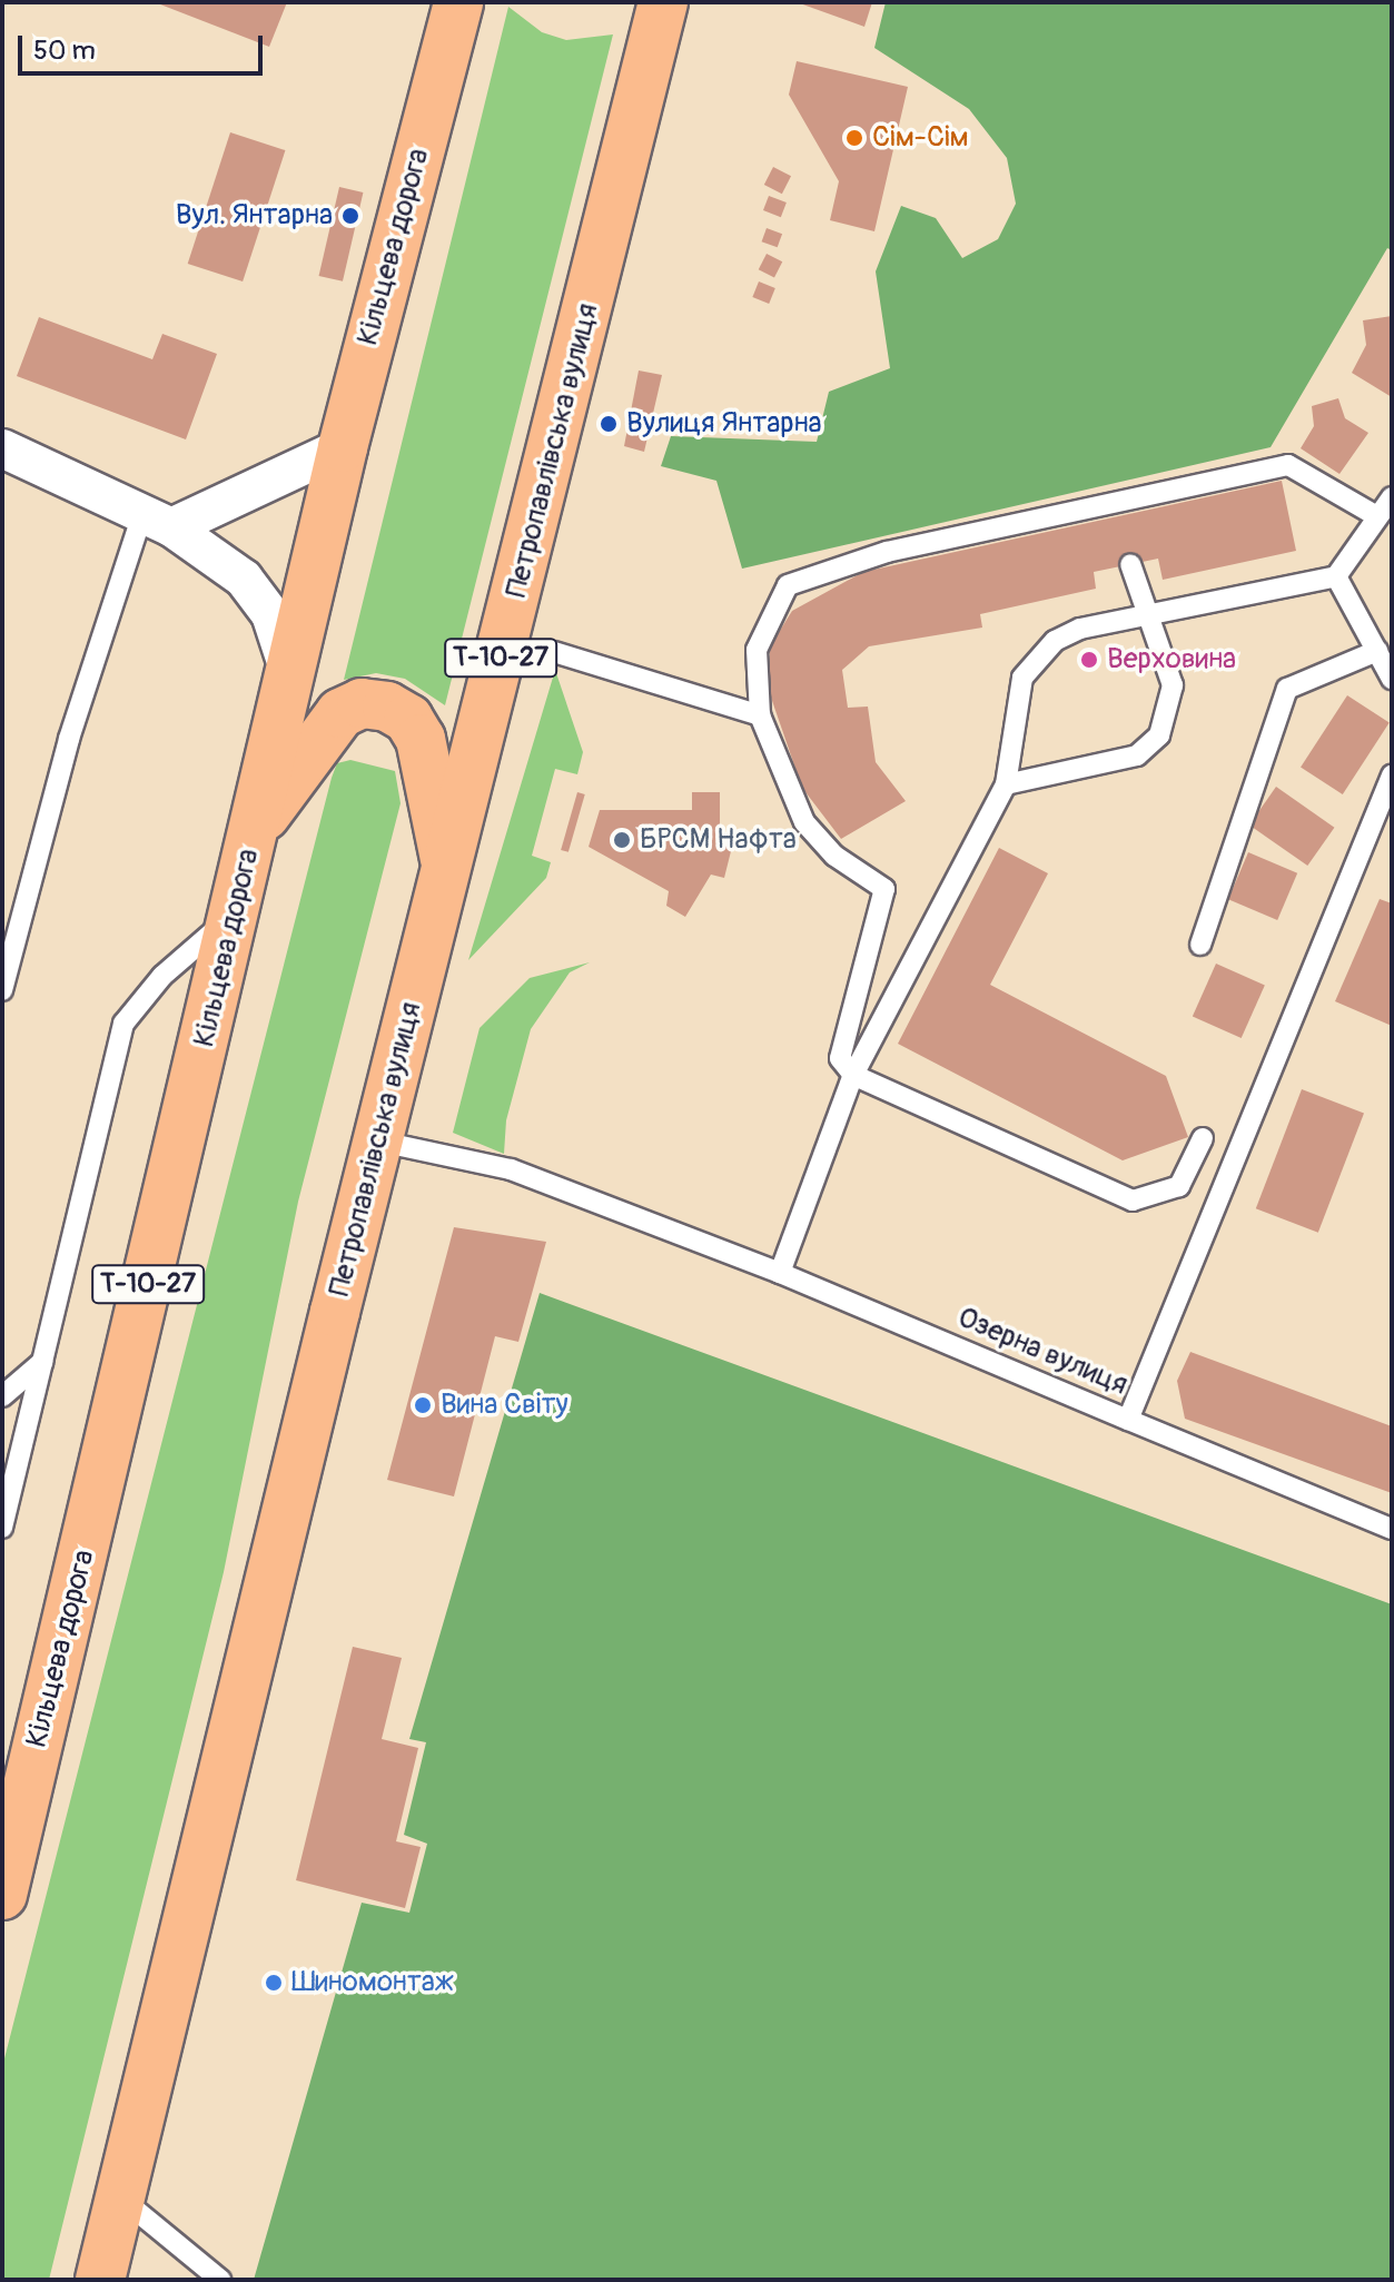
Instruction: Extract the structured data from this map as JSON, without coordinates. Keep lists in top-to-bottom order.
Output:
{
  "streets": {
    "highway": ["Кільцева дорога", "Петропавлівська вулиця", "Т-10-27"],
    "lane": ["Озерна вулиця"]
  },
  "crossings": [
    ["Петропавлівська вулиця", "Т-10-27"],
    ["Петропавлівська вулиця", "Озерна вулиця"]
  ],
  "places": [
    "Сім-Сім",
    "Вул. Янтарна",
    "Вулиця Янтарна",
    "Верховина",
    "БРСМ Нафта",
    "Вина Світу",
    "Шиномонтаж"
  ],
  "scale_bar": "50 m"
}
